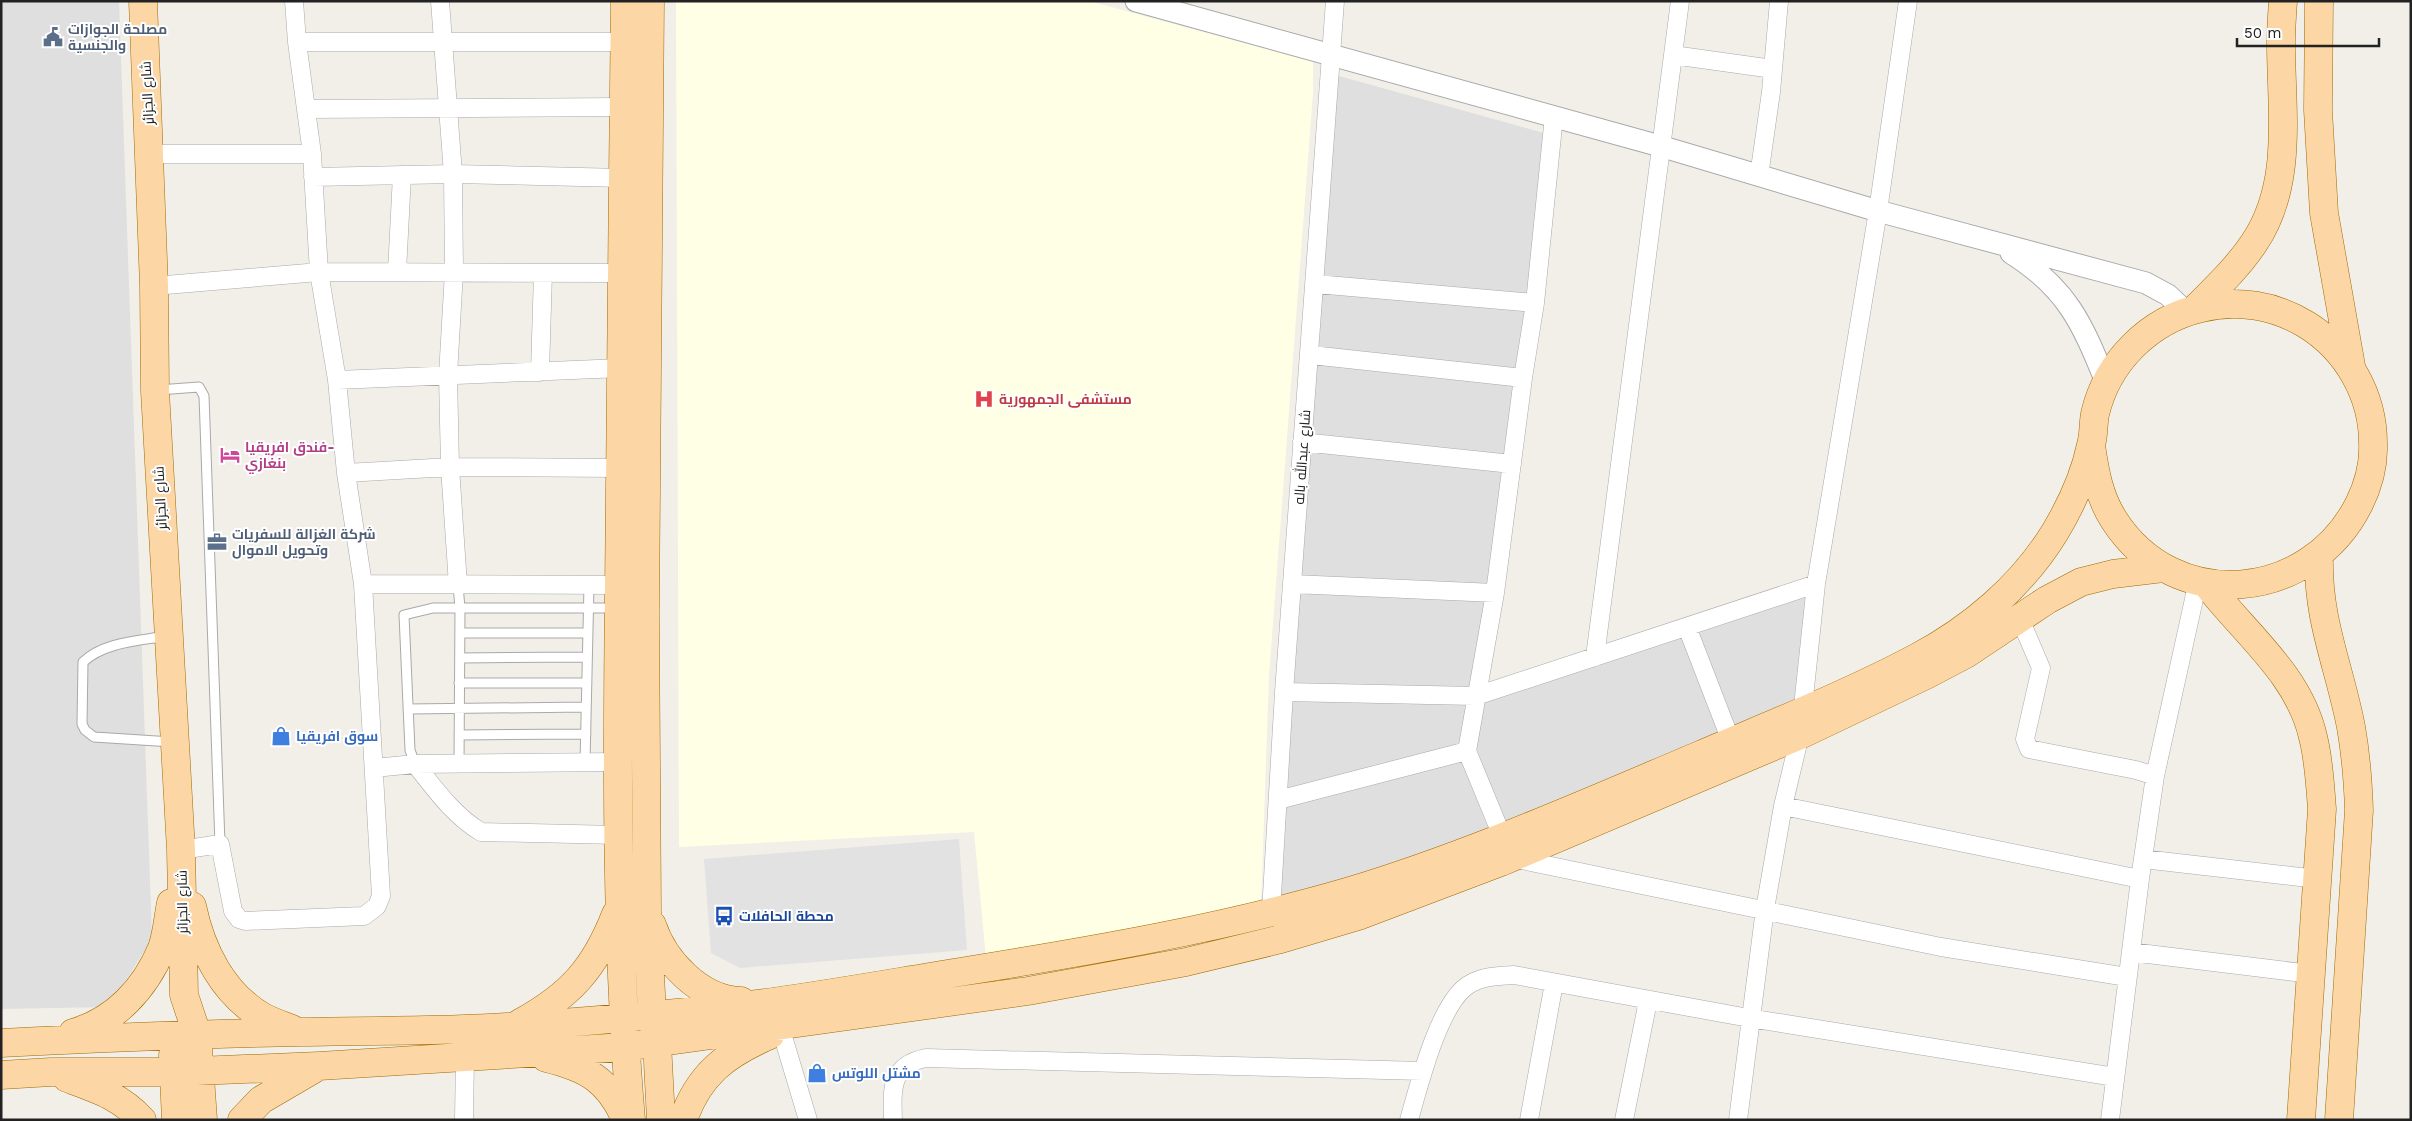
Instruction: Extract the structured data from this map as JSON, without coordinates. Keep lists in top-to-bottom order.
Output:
{
  "streets": {
    "main road": ["شارع الجزائر"],
    "street": ["شارع عبدالله باله"]
  },
  "places": {
    "public building": ["مصلحة الجوازات والجنسية"],
    "hospital": ["مستشفى الجمهورية"],
    "hotel": ["فندق افريقيا- بنغازي"],
    "office": ["شركة الغزالة للسفريات وتحويل الاموال"],
    "shop": ["سوق افريقيا", "مشتل اللوتس"],
    "bus stop": ["محطة الحافلات"]
  },
  "scale_bar": "50 m"
}
